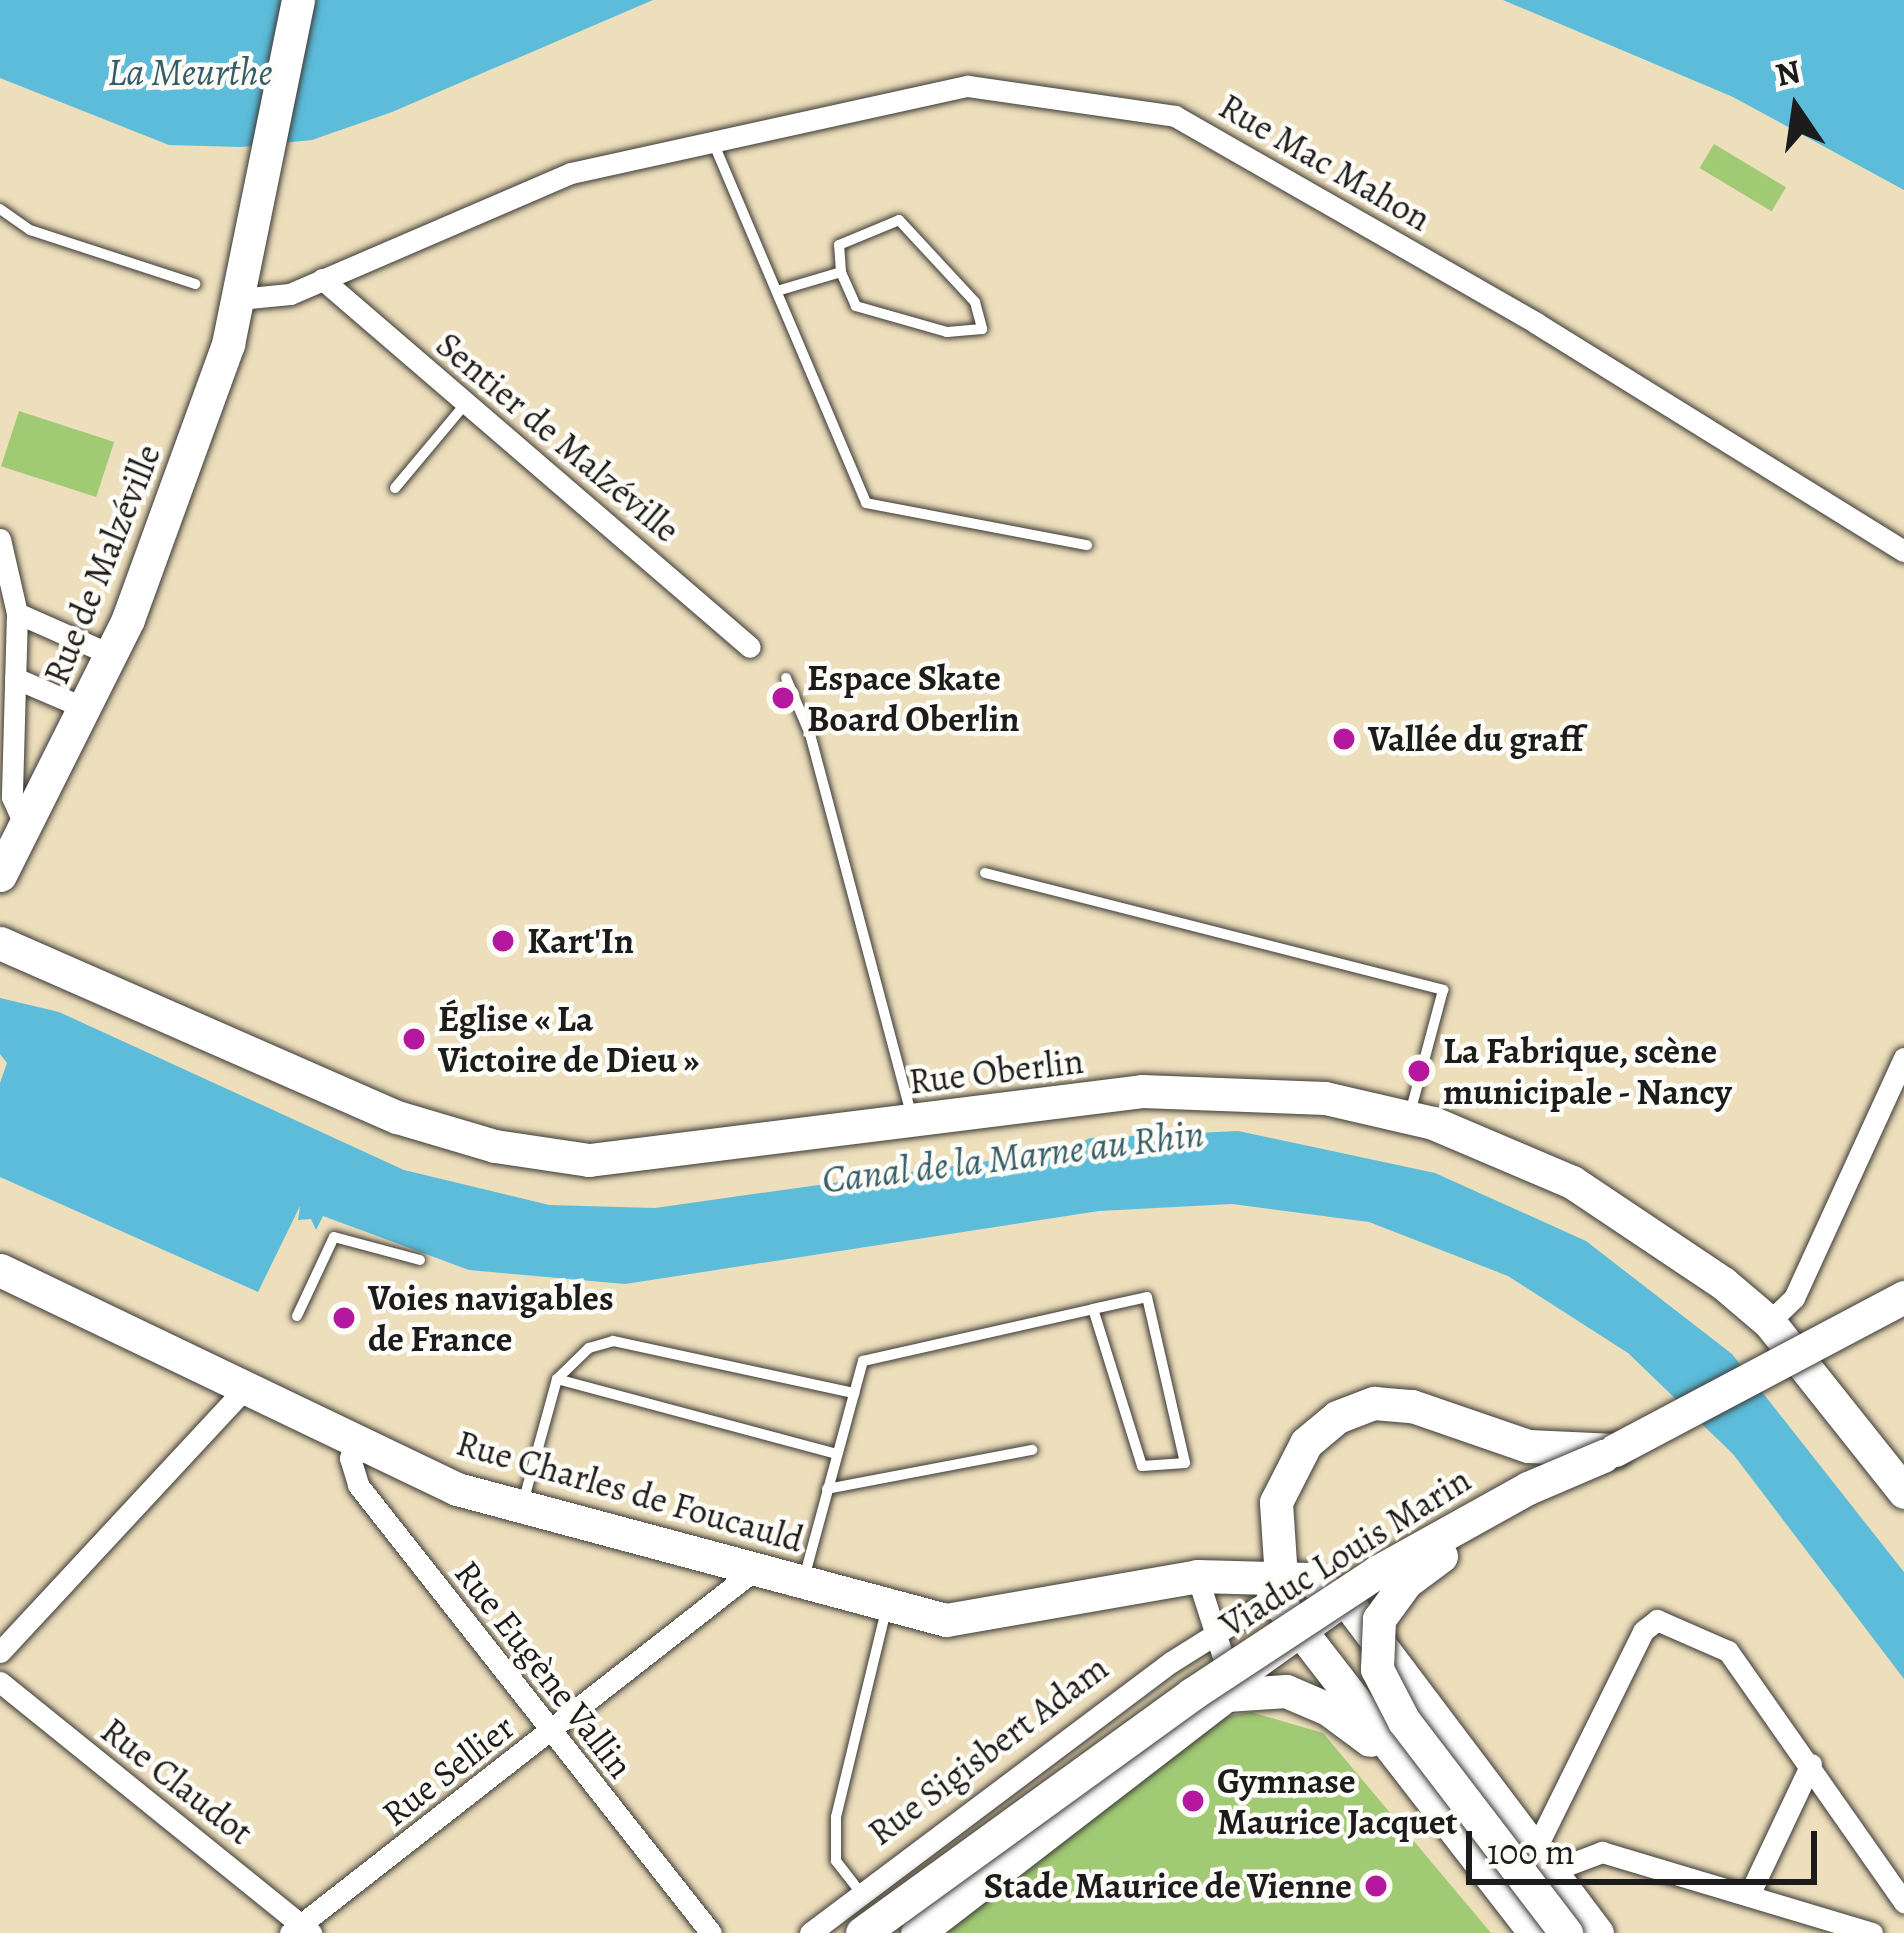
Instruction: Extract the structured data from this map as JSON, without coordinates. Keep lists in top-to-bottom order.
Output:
{
  "streets": {
    "main road": [
      "Rue de Malzéville",
      "Rue Oberlin",
      "Rue Charles de Foucauld",
      "Viaduc Louis Marin"
    ],
    "street": [
      "Rue Mac Mahon",
      "Sentier de Malzéville",
      "Rue Eugène Vallin",
      "Rue Sigisbert Adam",
      "Rue Sellier",
      "Rue Claudot"
    ]
  },
  "crossings": [
    ["Rue Mac Mahon", "Sentier de Malzéville"],
    ["Rue Mac Mahon", "Rue de Malzéville"],
    ["Rue Charles de Foucauld", "Rue Eugène Vallin"],
    ["Rue Charles de Foucauld", "Rue Sigisbert Adam"],
    ["Rue Charles de Foucauld", "Rue Sellier"],
    ["Rue Eugène Vallin", "Rue Sellier"],
    ["Rue Sellier", "Rue Claudot"]
  ],
  "water": ["La Meurthe", "Canal de la Marne au Rhin"],
  "places": [
    "Espace Skate Board Oberlin",
    "Vallée du graff",
    "Kart'In",
    "Église « La Victoire de Dieu »",
    "La Fabrique, scène municipale - Nancy",
    "Voies navigables de France",
    "Gymnase Maurice Jacquet",
    "Stade Maurice de Vienne"
  ],
  "scale_bar": "100 m",
  "north": "top"
}
